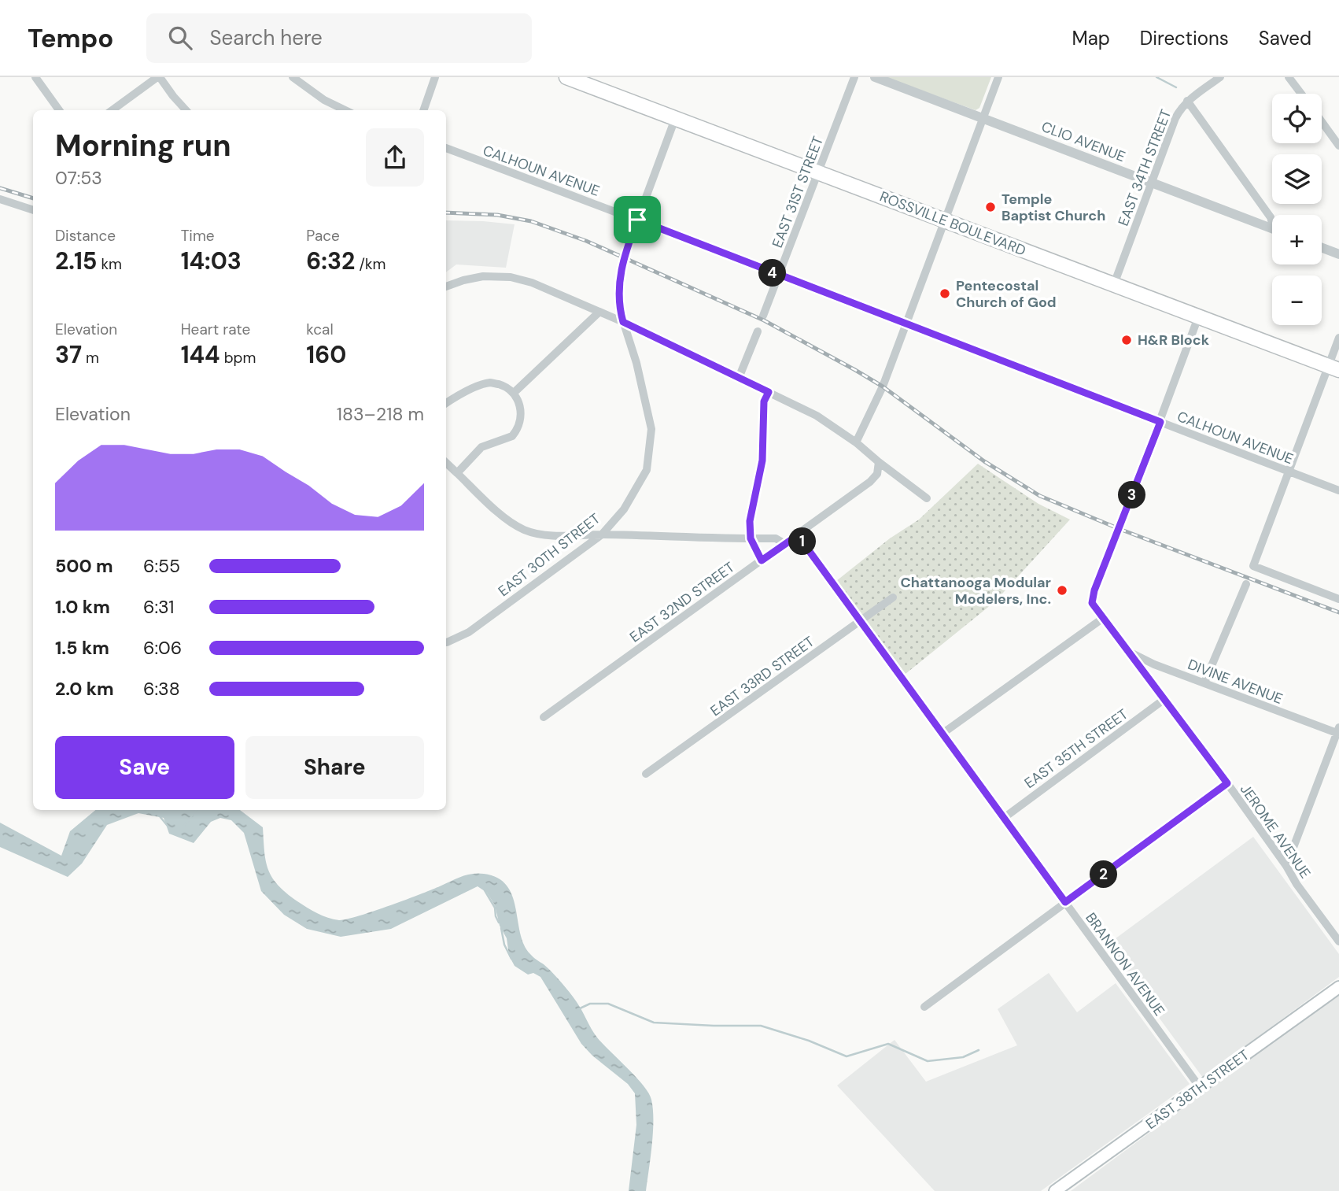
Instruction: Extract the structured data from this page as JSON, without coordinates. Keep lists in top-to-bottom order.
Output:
{
  "streets": {
    "highway": ["ROSSVILLE BOULEVARD"],
    "main road": ["EAST 38TH STREET"],
    "street": [
      "CLIO AVENUE",
      "EAST 34TH STREET",
      "CALHOUN AVENUE",
      "EAST 31ST STREET",
      "EAST 30TH STREET",
      "EAST 32ND STREET",
      "EAST 33RD STREET",
      "DIVINE AVENUE",
      "EAST 35TH STREET",
      "JEROME AVENUE",
      "BRANNON AVENUE"
    ]
  },
  "crossings": [
    ["CLIO AVENUE", "EAST 34TH STREET"],
    ["EAST 34TH STREET", "ROSSVILLE BOULEVARD"],
    ["CALHOUN AVENUE", "EAST 31ST STREET"],
    ["CALHOUN AVENUE", "EAST 30TH STREET"],
    ["CALHOUN AVENUE", "JEROME AVENUE"],
    ["EAST 31ST STREET", "ROSSVILLE BOULEVARD"],
    ["ROSSVILLE BOULEVARD", "EAST 30TH STREET"],
    ["EAST 32ND STREET", "BRANNON AVENUE"],
    ["EAST 33RD STREET", "BRANNON AVENUE"],
    ["DIVINE AVENUE", "JEROME AVENUE"],
    ["EAST 35TH STREET", "JEROME AVENUE"],
    ["EAST 35TH STREET", "BRANNON AVENUE"],
    ["BRANNON AVENUE", "EAST 38TH STREET"]
  ],
  "places": [
    "Temple Baptist Church",
    "Pentecostal Church of God",
    "H&R Block",
    "Chattanooga Modular Modelers, Inc."
  ],
  "page": {
    "header": "Tempo",
    "search": "Search here",
    "nav": ["Map", "Directions", "Saved"],
    "map_buttons": ["+", "−"],
    "heading": ["Morning run", "07:53"],
    "stats": [
      ["Distance", "2.15 km"],
      ["Time", "14:03"],
      ["Pace", "6:32 /km"],
      ["Elevation", "37 m"],
      ["Heart rate", "144 bpm"],
      ["kcal", "160"]
    ],
    "pins": [
      "4",
      "3",
      "1",
      "2"
    ],
    "chart": ["Elevation", "183–218 m"],
    "list": [
      {
        "name": "500 m",
        "note": "6:55"
      },
      {
        "name": "1.0 km",
        "note": "6:31"
      },
      {
        "name": "1.5 km",
        "note": "6:06"
      },
      {
        "name": "2.0 km",
        "note": "6:38"
      }
    ],
    "buttons": ["Save", "Share"]
  }
}
